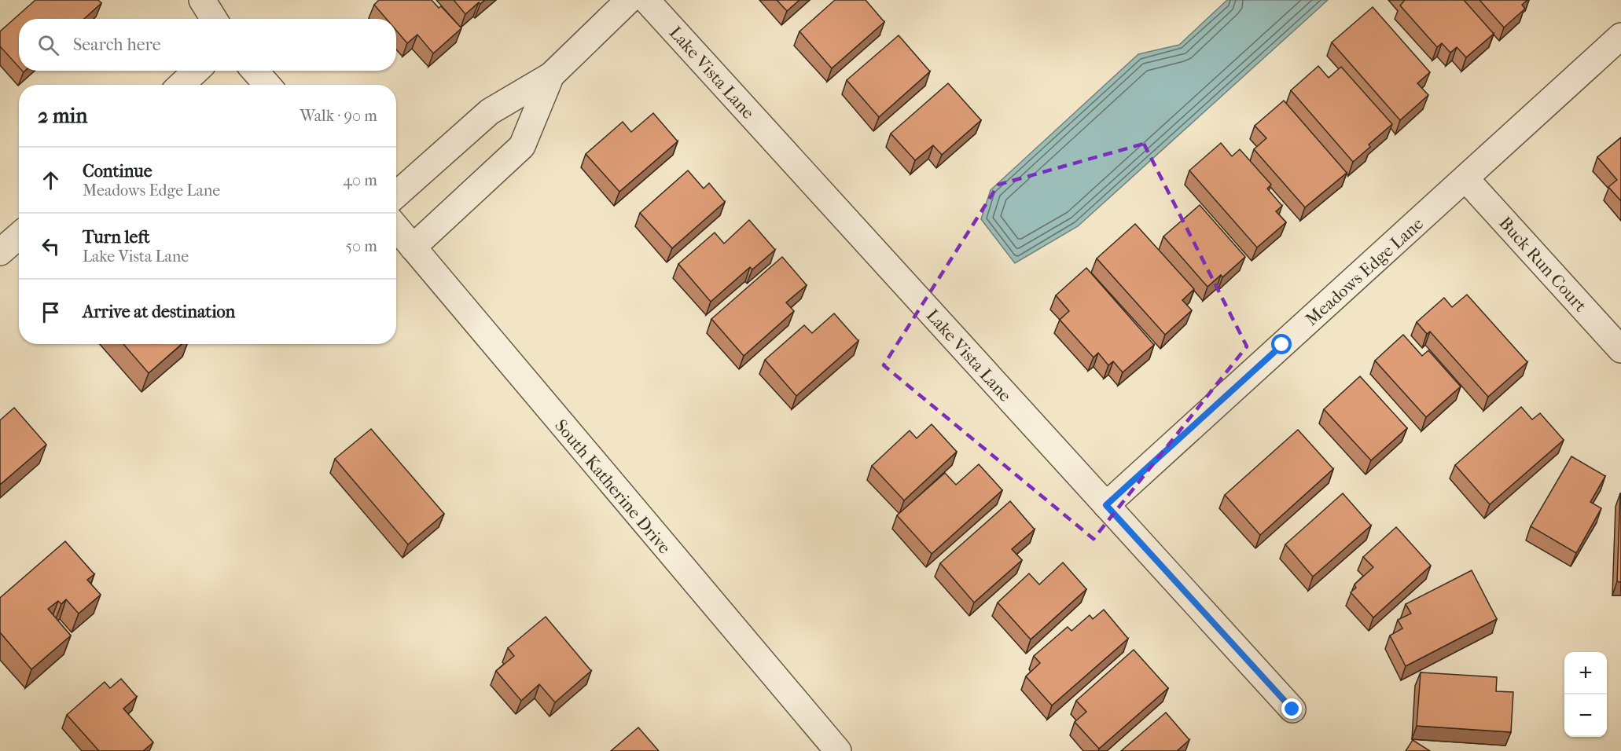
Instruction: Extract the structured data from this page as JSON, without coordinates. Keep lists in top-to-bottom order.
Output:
{
  "streets": {
    "street": [
      "Lake Vista Lane",
      "Buck Run Court",
      "Meadows Edge Lane",
      "South Katherine Drive"
    ]
  },
  "crossings": [
    ["Lake Vista Lane", "Meadows Edge Lane"],
    ["Buck Run Court", "Meadows Edge Lane"]
  ],
  "page": {
    "search": "Search here",
    "heading": ["2 min", "Walk · 90 m"],
    "list": [
      ["Continue", "Meadows Edge Lane", "40 m"],
      ["Turn left", "Lake Vista Lane", "50 m"],
      "Arrive at destination"
    ],
    "map_buttons": ["+", "−"]
  }
}
